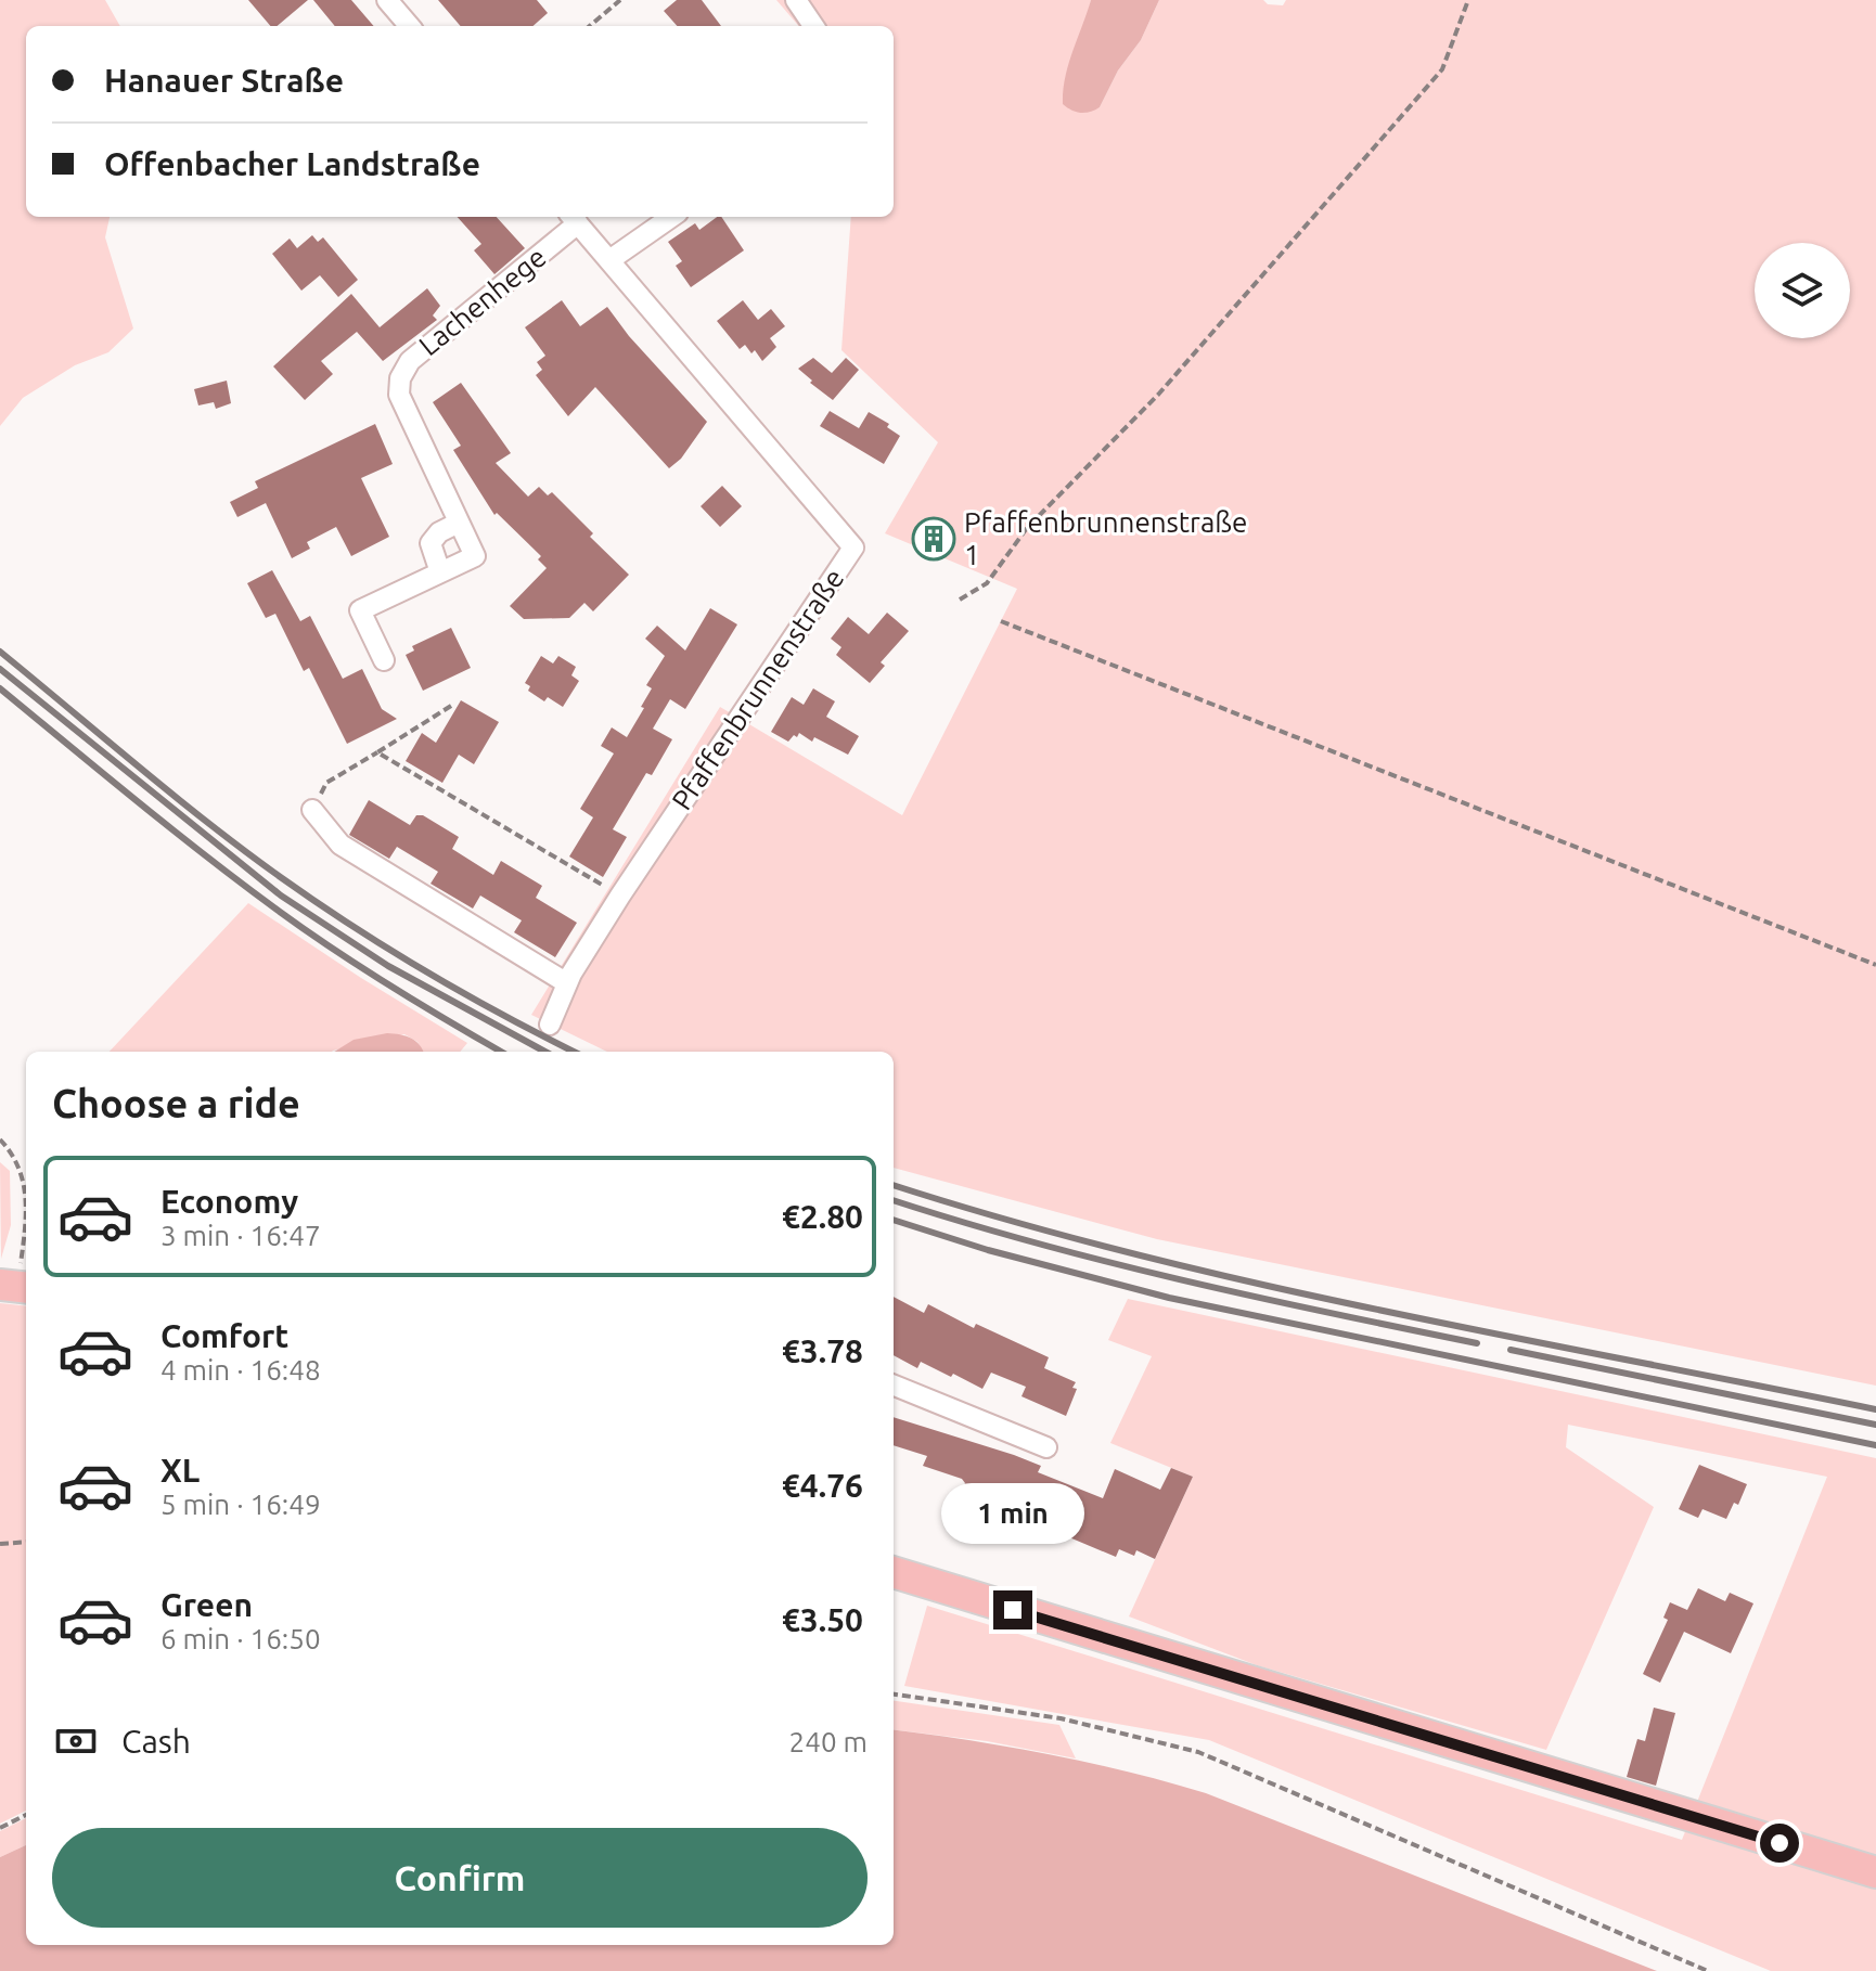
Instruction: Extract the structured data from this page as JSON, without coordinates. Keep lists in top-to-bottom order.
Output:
{
  "streets": {
    "street": ["Lachenhege", "Pfaffenbrunnenstraße"]
  },
  "crossings": [
    ["Lachenhege", "Pfaffenbrunnenstraße"]
  ],
  "places": {
    "building": ["Pfaffenbrunnenstraße 1"]
  },
  "page": {
    "banner": ["Hanauer Straße", "Offenbacher Landstraße"],
    "heading": "Choose a ride",
    "list": [
      {
        "name": "Economy",
        "note": "3 min · 16:47",
        "value": "€2.80"
      },
      {
        "name": "Comfort",
        "note": "4 min · 16:48",
        "value": "€3.78"
      },
      {
        "name": "XL",
        "note": "5 min · 16:49",
        "value": "€4.76"
      },
      {
        "name": "Green",
        "note": "6 min · 16:50",
        "value": "€3.50"
      }
    ],
    "bubble": "1 min",
    "pay": ["Cash", "240 m"],
    "buttons": "Confirm"
  }
}
